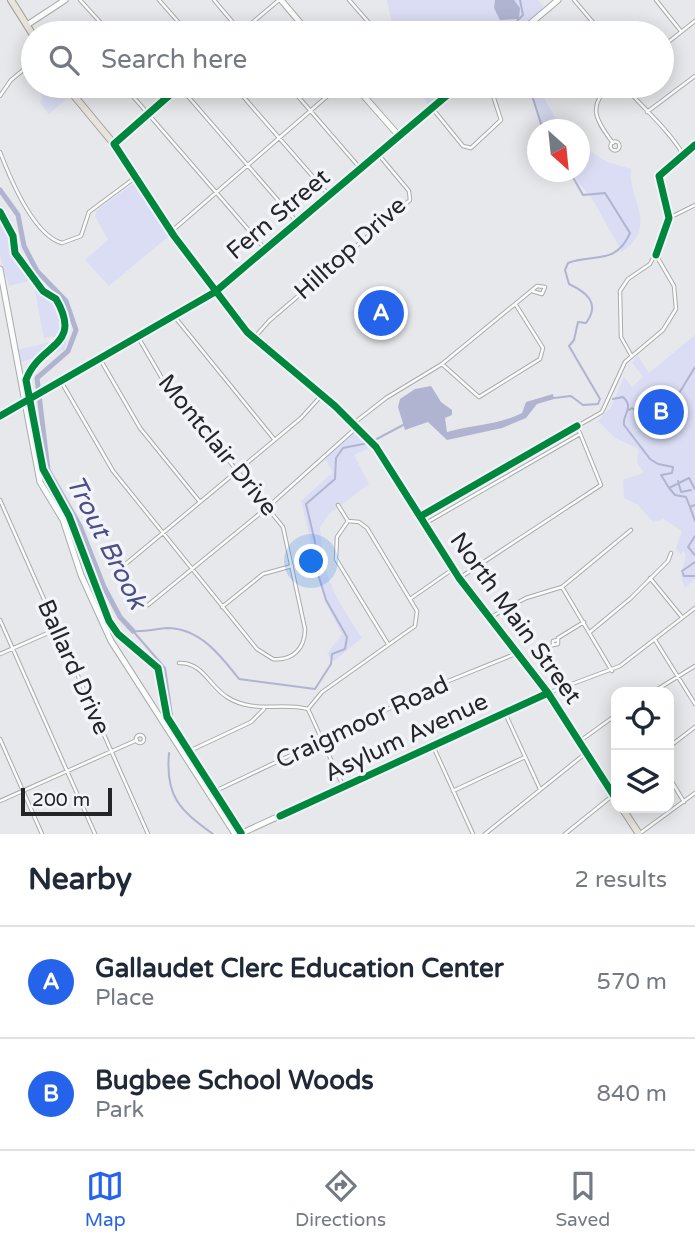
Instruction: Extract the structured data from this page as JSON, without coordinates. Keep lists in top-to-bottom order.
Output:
{
  "streets": {
    "main road": ["Fern Street", "North Main Street", "Asylum Avenue"],
    "street": [
      "Hilltop Drive",
      "Montclair Drive",
      "Ballard Drive",
      "Craigmoor Road"
    ]
  },
  "crossings": [
    ["Fern Street", "Hilltop Drive"],
    ["Fern Street", "Montclair Drive"],
    ["Fern Street", "North Main Street"],
    ["Hilltop Drive", "North Main Street"],
    ["North Main Street", "Craigmoor Road"],
    ["North Main Street", "Asylum Avenue"]
  ],
  "water": ["Trout Brook"],
  "scale_bar": "200 m",
  "north": "bottom right",
  "page": {
    "search": "Search here",
    "pins": ["A", "B"],
    "scale": "200 m",
    "heading": ["Nearby", "2 results"],
    "list": [
      {
        "mark": "A",
        "name": "Gallaudet Clerc Education Center",
        "note": "Place",
        "value": "570 m"
      },
      {
        "mark": "B",
        "name": "Bugbee School Woods",
        "note": "Park",
        "value": "840 m"
      }
    ],
    "nav": ["Map", "Directions", "Saved"]
  }
}
